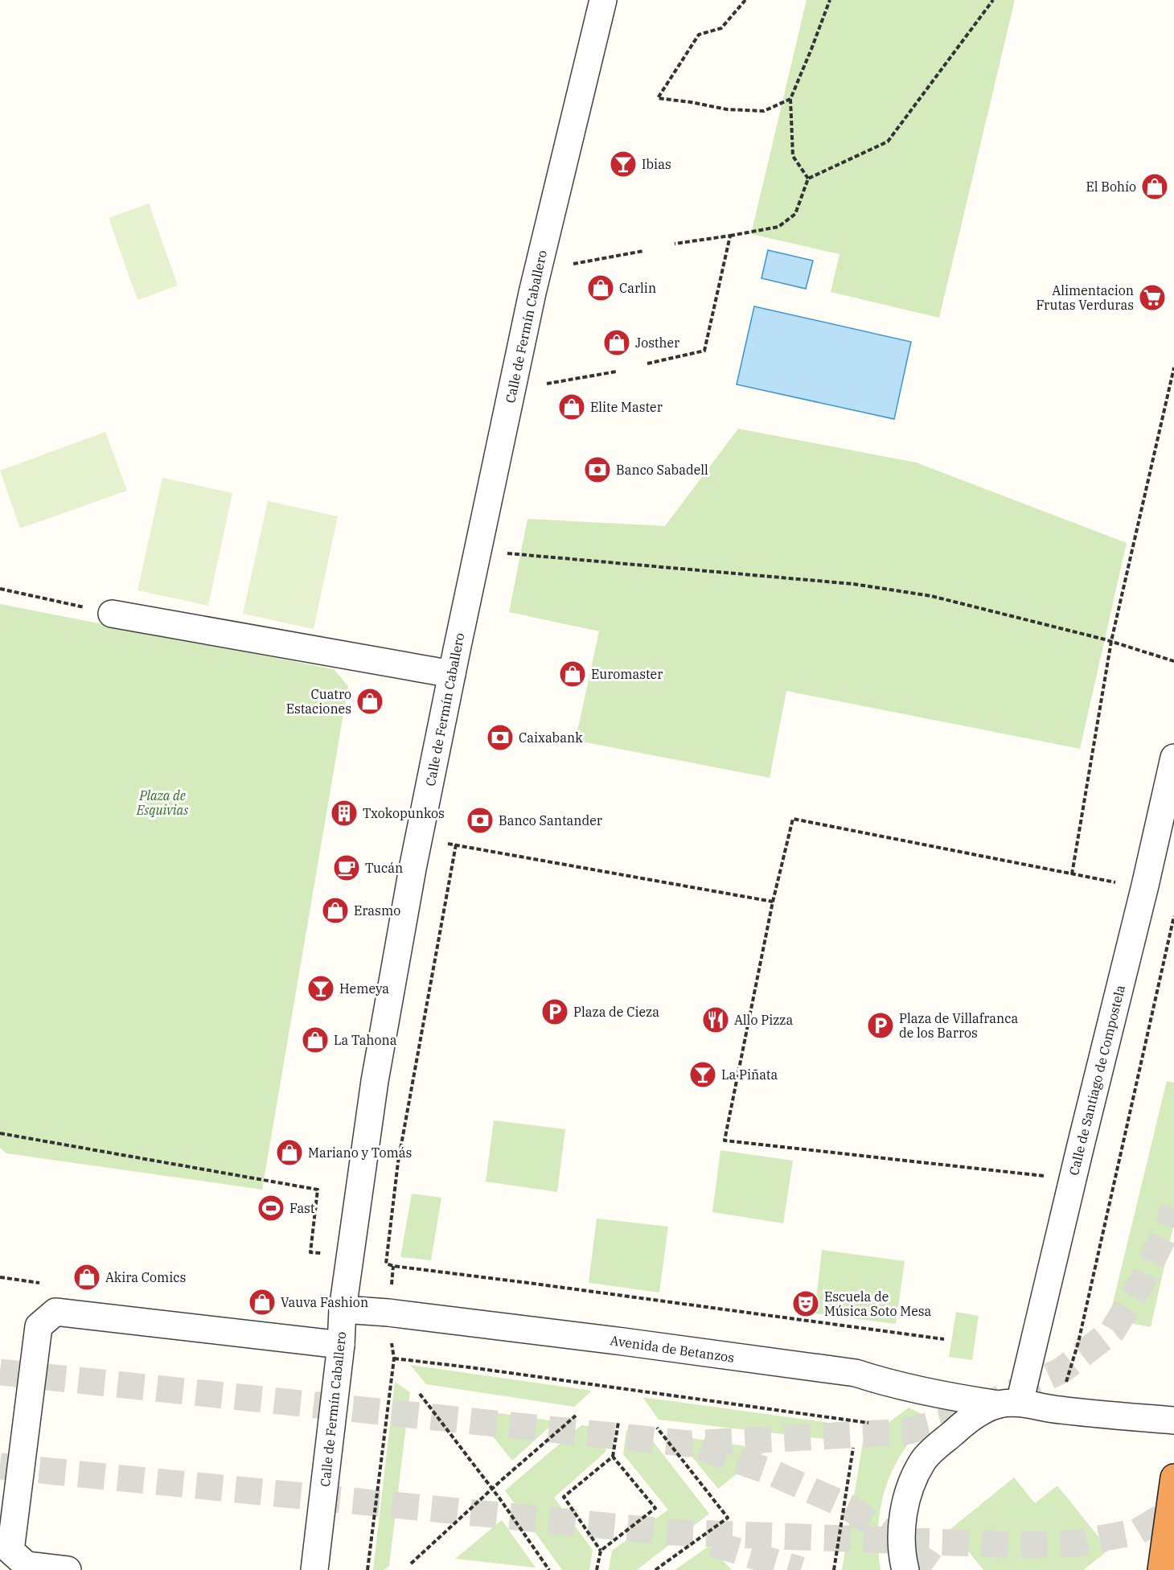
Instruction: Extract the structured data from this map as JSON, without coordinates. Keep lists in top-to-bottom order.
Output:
{
  "streets": {
    "street": ["Calle de Fermín Caballero", "Calle de Santiago de Compostela", "Avenida de Betanzos"]
  },
  "crossings": [
    ["Calle de Fermín Caballero", "Avenida de Betanzos"],
    ["Calle de Santiago de Compostela", "Avenida de Betanzos"]
  ],
  "parks": ["Plaza de Esquivias"],
  "places": {
    "bar": ["Ibias", "Hemeya", "La Piñata"],
    "shop": [
      "El Bohío",
      "Carlin",
      "Josther",
      "Elite Master",
      "Euromaster",
      "Cuatro Estaciones",
      "Erasmo",
      "La Tahona",
      "Mariano y Tomás",
      "Akira Comics",
      "Vauva Fashion"
    ],
    "supermarket": ["Alimentacion Frutas Verduras"],
    "bank": ["Banco Sabadell", "Caixabank", "Banco Santander"],
    "building": ["Txokopunkos"],
    "cafe": ["Tucán"],
    "parking": ["Plaza de Cieza", "Plaza de Villafranca de los Barros"],
    "restaurant": ["Allo Pizza"],
    "sports": ["Fast"],
    "theatre": ["Escuela de Música Soto Mesa"]
  }
}
